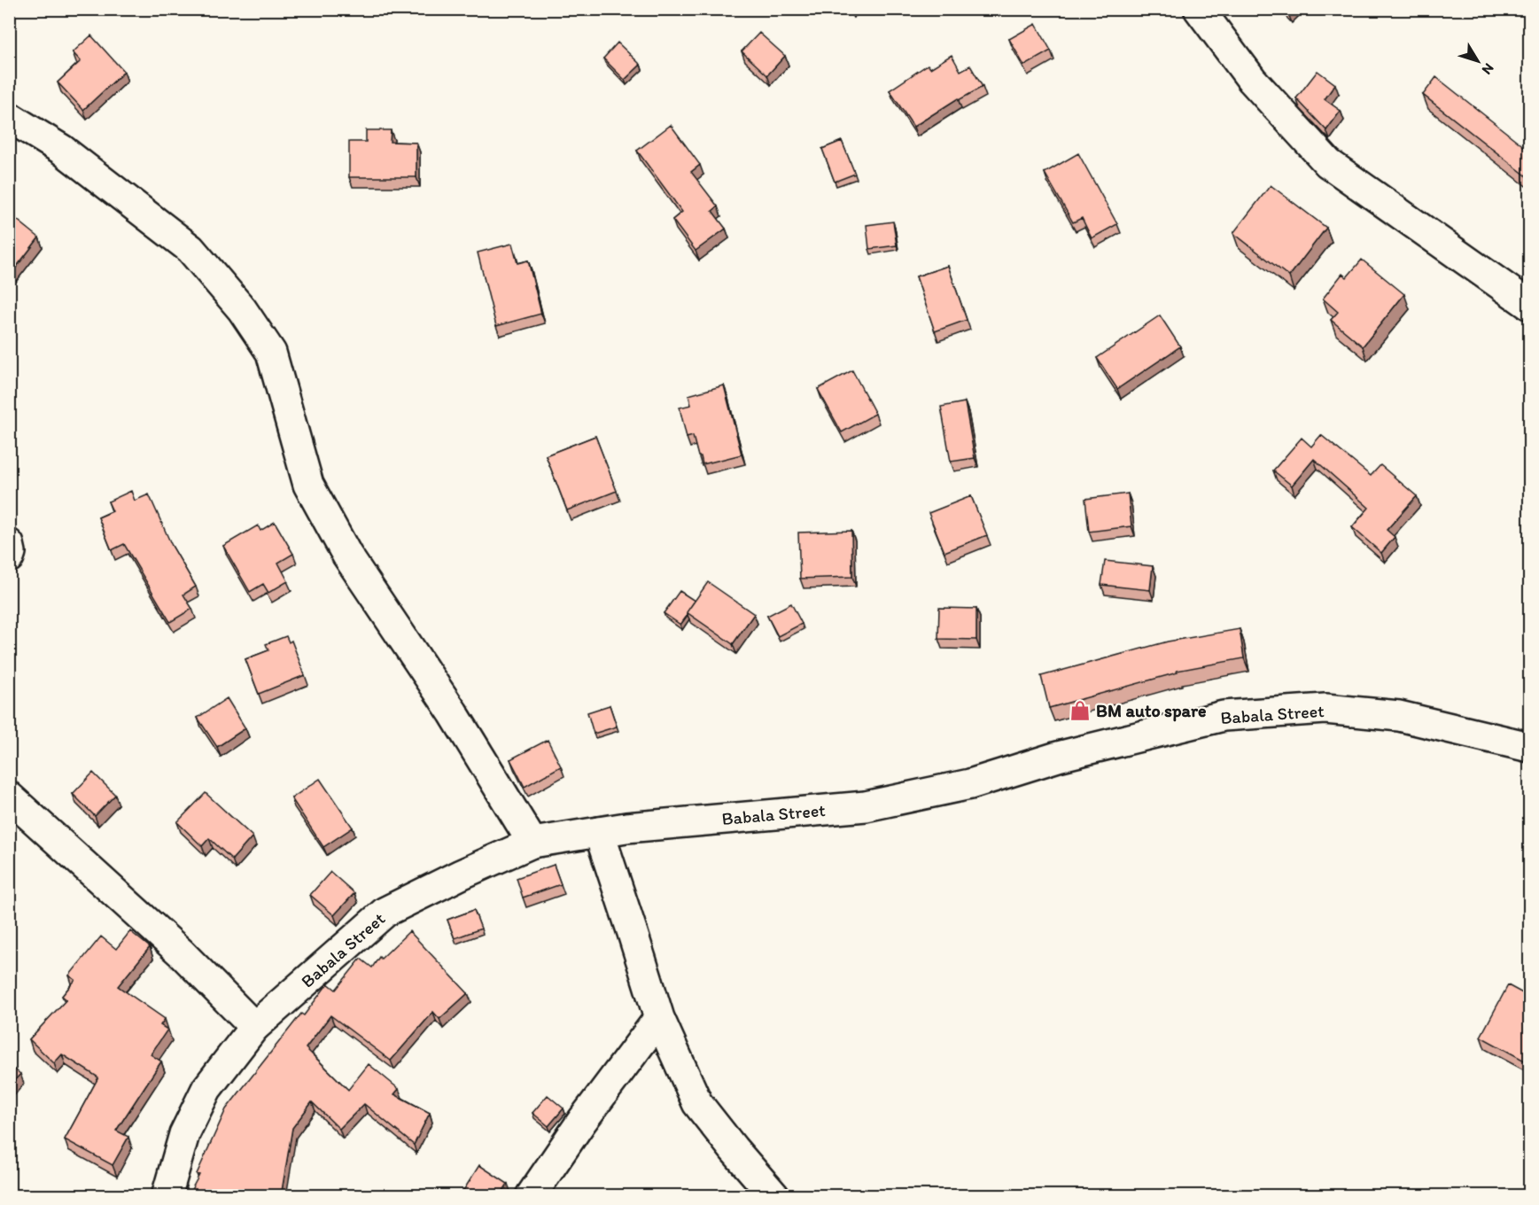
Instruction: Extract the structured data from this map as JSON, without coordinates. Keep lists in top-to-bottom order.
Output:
{
  "streets": {
    "street": ["Babala Street"]
  },
  "places": {
    "shop": ["BM auto spare"]
  },
  "north": "bottom right"
}
